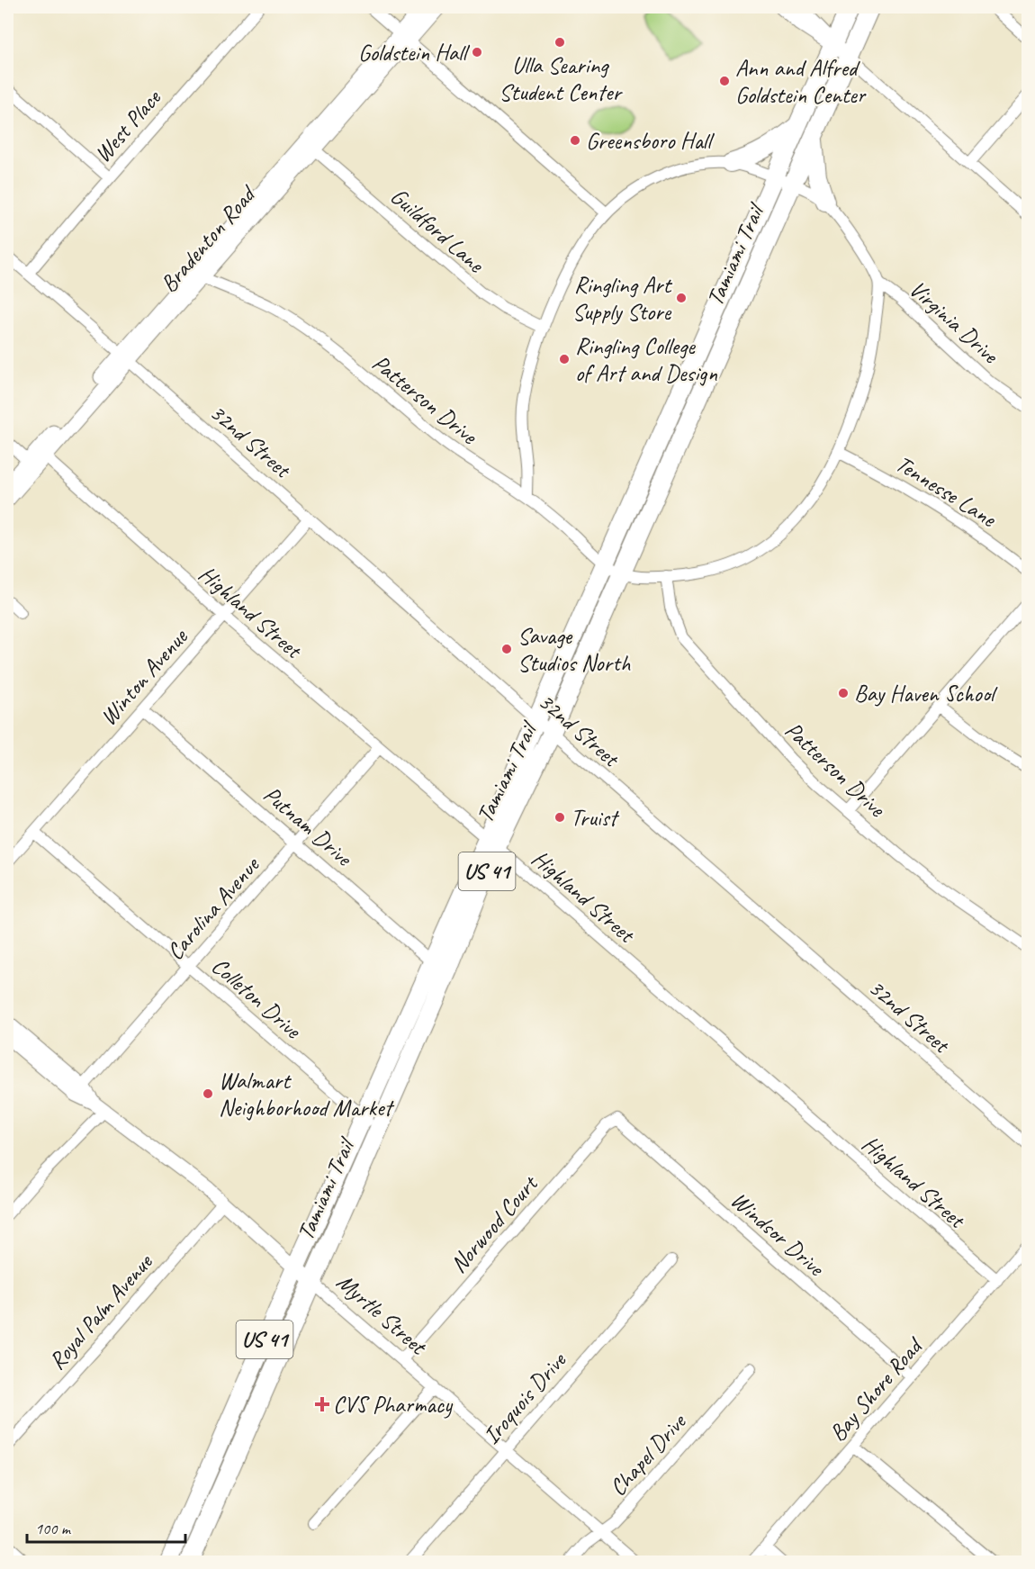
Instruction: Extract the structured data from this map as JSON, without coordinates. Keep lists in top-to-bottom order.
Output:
{
  "streets": {
    "main road": ["Tamiami Trail", "US 41"],
    "street": [
      "West Place",
      "Guildford Lane",
      "Bradenton Road",
      "Virginia Drive",
      "Patterson Drive",
      "32nd Street",
      "Tennesse Lane",
      "Highland Street",
      "Winton Avenue",
      "Putnam Drive",
      "Carolina Avenue",
      "Colleton Drive",
      "Norwood Court",
      "Windsor Drive",
      "Royal Palm Avenue",
      "Myrtle Street",
      "Bay Shore Road",
      "Iroquois Drive",
      "Chapel Drive"
    ]
  },
  "crossings": [
    ["West Place", "32nd Street"],
    ["Guildford Lane", "Bradenton Road"],
    ["Bradenton Road", "Patterson Drive"],
    ["Bradenton Road", "32nd Street"],
    ["Bradenton Road", "Highland Street"],
    ["Tamiami Trail", "Patterson Drive"],
    ["Tamiami Trail", "32nd Street"],
    ["Tamiami Trail", "Highland Street"],
    ["Tamiami Trail", "Putnam Drive"],
    ["Tamiami Trail", "Colleton Drive"],
    ["Tamiami Trail", "Myrtle Street"],
    ["32nd Street", "Winton Avenue"],
    ["Highland Street", "Winton Avenue"],
    ["Highland Street", "Carolina Avenue"],
    ["Highland Street", "Bay Shore Road"],
    ["Winton Avenue", "Putnam Drive"],
    ["Winton Avenue", "Colleton Drive"],
    ["Putnam Drive", "Carolina Avenue"],
    ["Carolina Avenue", "Colleton Drive"],
    ["Carolina Avenue", "Myrtle Street"],
    ["Norwood Court", "Windsor Drive"],
    ["Norwood Court", "Myrtle Street"],
    ["Windsor Drive", "Bay Shore Road"],
    ["Royal Palm Avenue", "Myrtle Street"],
    ["Myrtle Street", "Iroquois Drive"],
    ["Myrtle Street", "Chapel Drive"]
  ],
  "places": {
    "other": [
      "Ulla Searing Student Center",
      "Goldstein Hall",
      "Ann and Alfred Goldstein Center",
      "Greensboro Hall",
      "Ringling Art Supply Store",
      "Ringling College of Art and Design",
      "Savage Studios North",
      "Bay Haven School",
      "Truist",
      "Walmart Neighborhood Market"
    ],
    "health": ["CVS Pharmacy"]
  },
  "scale_bar": "100 m"
}
